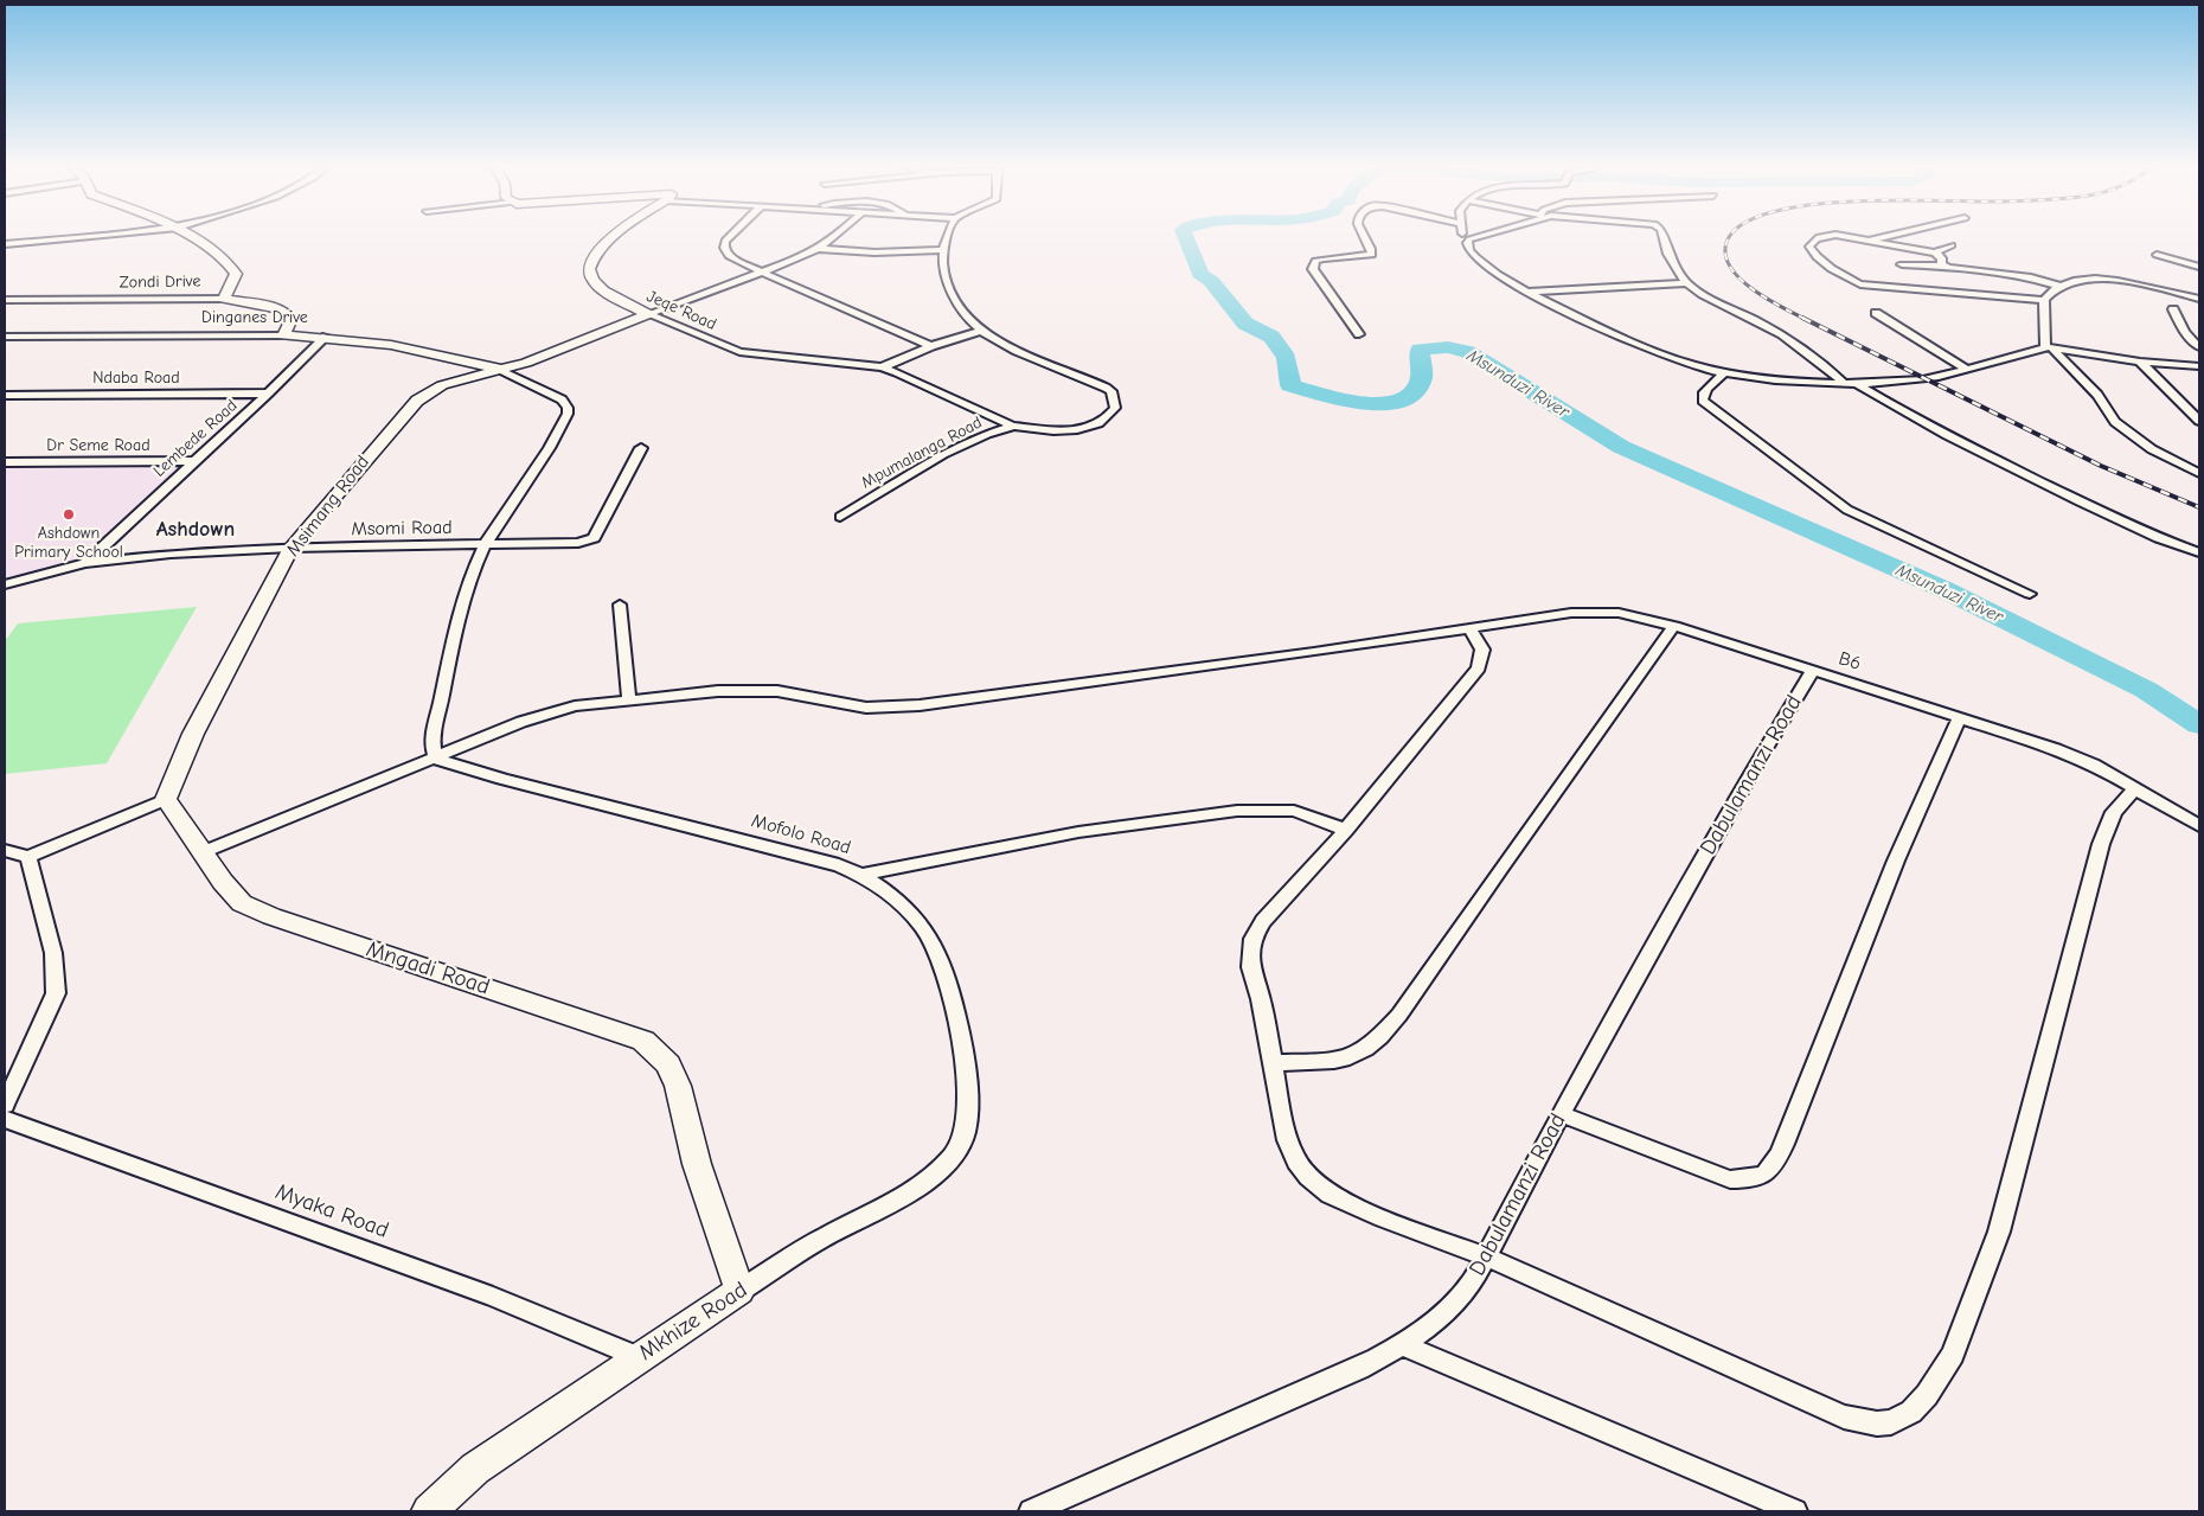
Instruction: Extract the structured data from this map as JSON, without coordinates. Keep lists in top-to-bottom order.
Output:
{
  "streets": {
    "street": [
      "Zondi Drive",
      "Jeqe Road",
      "Dinganes Drive",
      "Ndaba Road",
      "Lembede Road",
      "Dr Seme Road",
      "Mpumalanga Road",
      "Msimang Road",
      "Msomi Road",
      "B6",
      "Dabulamanzi Road",
      "Mofolo Road",
      "Mngadi Road",
      "Myaka Road",
      "Mkhize Road"
    ]
  },
  "crossings": [
    ["Zondi Drive", "Dinganes Drive"],
    ["Jeqe Road", "Mpumalanga Road"],
    ["Jeqe Road", "Msimang Road"],
    ["Dinganes Drive", "Lembede Road"],
    ["Dinganes Drive", "Msimang Road"],
    ["Ndaba Road", "Lembede Road"],
    ["Lembede Road", "Dr Seme Road"],
    ["Lembede Road", "Msomi Road"],
    ["Msimang Road", "Msomi Road"],
    ["Msimang Road", "Mngadi Road"],
    ["B6", "Dabulamanzi Road"],
    ["B6", "Mofolo Road"],
    ["B6", "Mngadi Road"],
    ["Mofolo Road", "Mkhize Road"],
    ["Mngadi Road", "Mkhize Road"],
    ["Myaka Road", "Mkhize Road"]
  ],
  "districts": ["Ashdown"],
  "water": ["Msunduzi River"],
  "places": ["Ashdown Primary School"]
}
